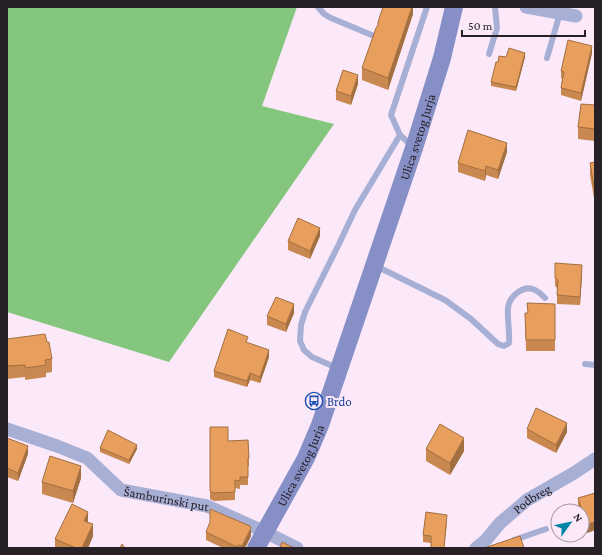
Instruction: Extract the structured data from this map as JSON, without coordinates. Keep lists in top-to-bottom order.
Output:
{
  "streets": {
    "main road": ["Ulica svetog Jurja"],
    "street": ["Šamburinski put", "Podbreg"]
  },
  "crossings": [
    ["Ulica svetog Jurja", "Šamburinski put"]
  ],
  "places": {
    "bus stop": ["Brdo"]
  },
  "scale_bar": "50 m",
  "north": "top right"
}
